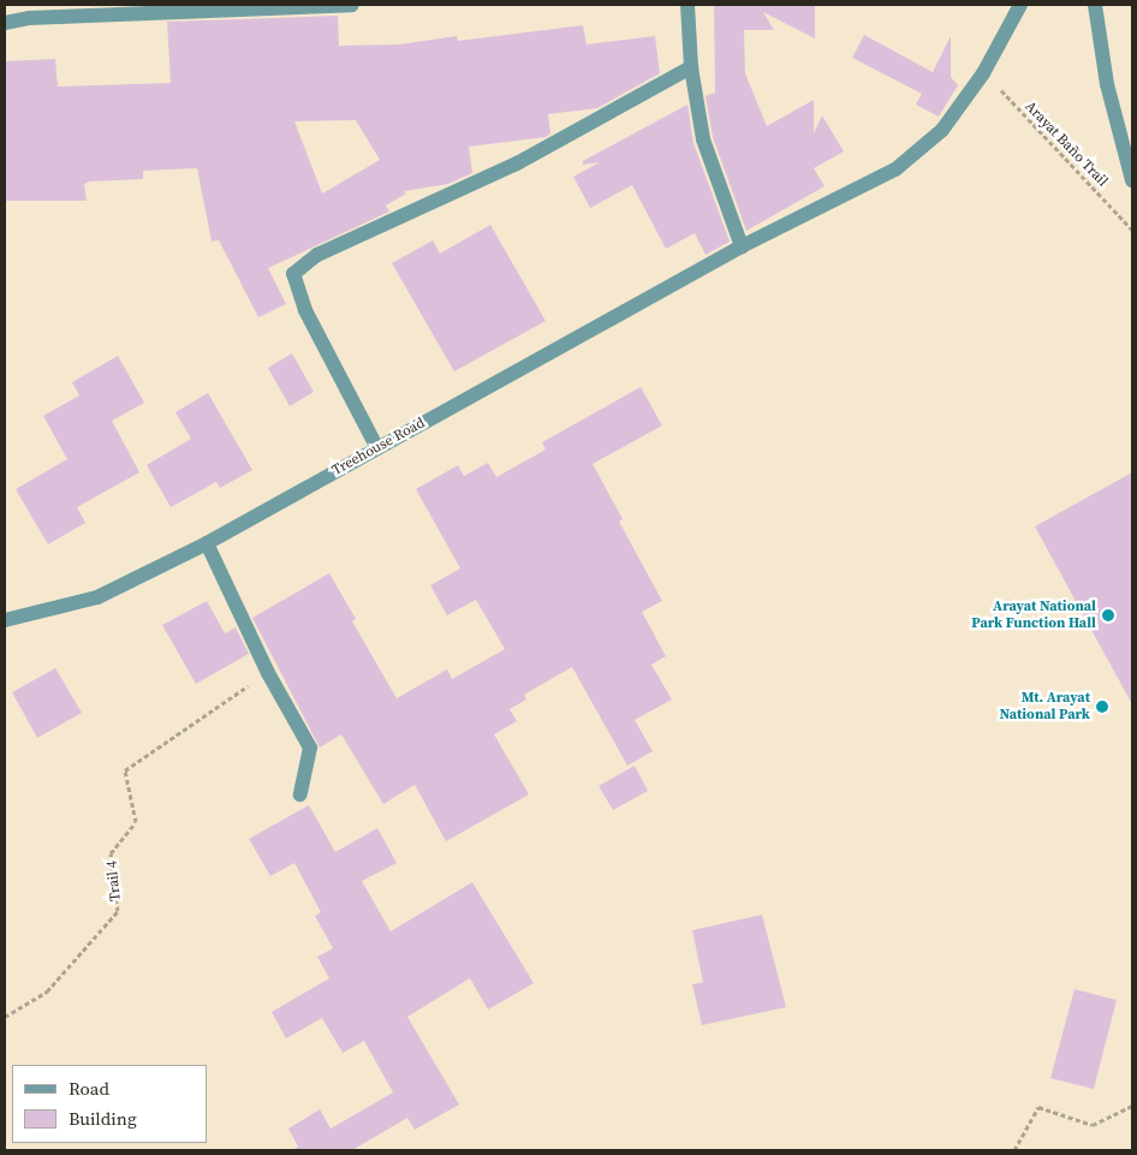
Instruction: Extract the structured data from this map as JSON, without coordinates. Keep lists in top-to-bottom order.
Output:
{
  "streets": {
    "street": ["Treehouse Road"],
    "path": ["Arayat Baño Trail", "Trail 4"]
  },
  "crossings": [
    ["Arayat Baño Trail", "Treehouse Road"]
  ],
  "places": ["Arayat National Park Function Hall", "Mt. Arayat National Park"],
  "legend": ["Road", "Building"]
}
